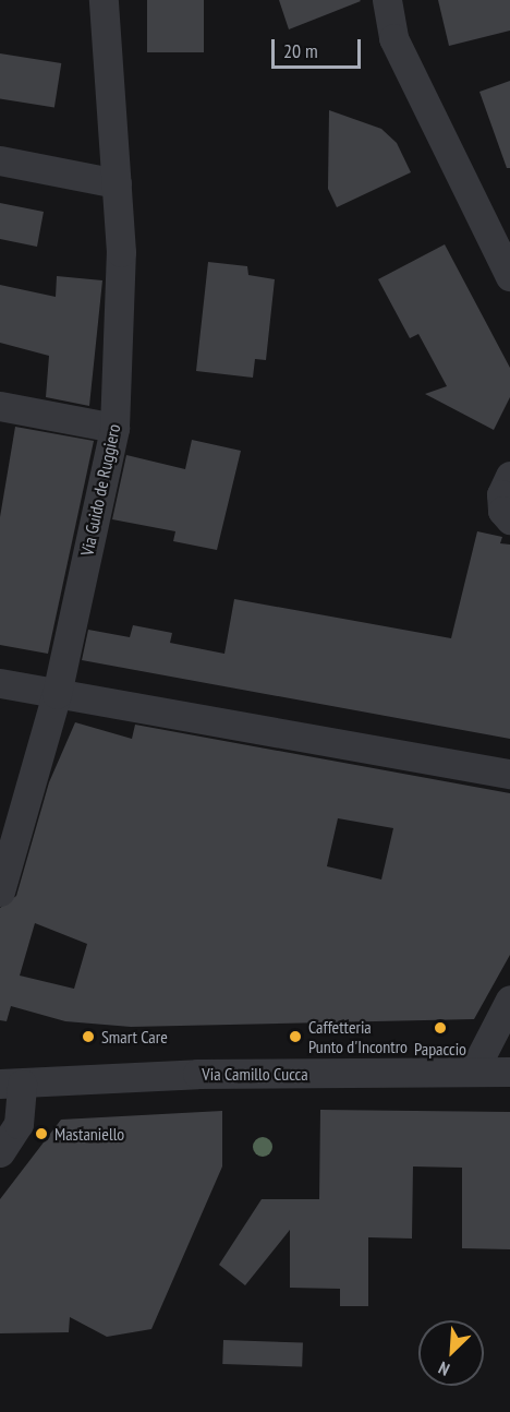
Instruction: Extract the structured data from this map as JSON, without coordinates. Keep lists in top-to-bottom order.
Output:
{
  "streets": {
    "street": ["Via Guido de Ruggiero", "Via Camillo Cucca"]
  },
  "places": [
    "Papaccio",
    "Smart Care",
    "Caffetteria Punto d'Incontro",
    "Mastaniello"
  ],
  "scale_bar": "20 m",
  "north": "bottom left"
}
